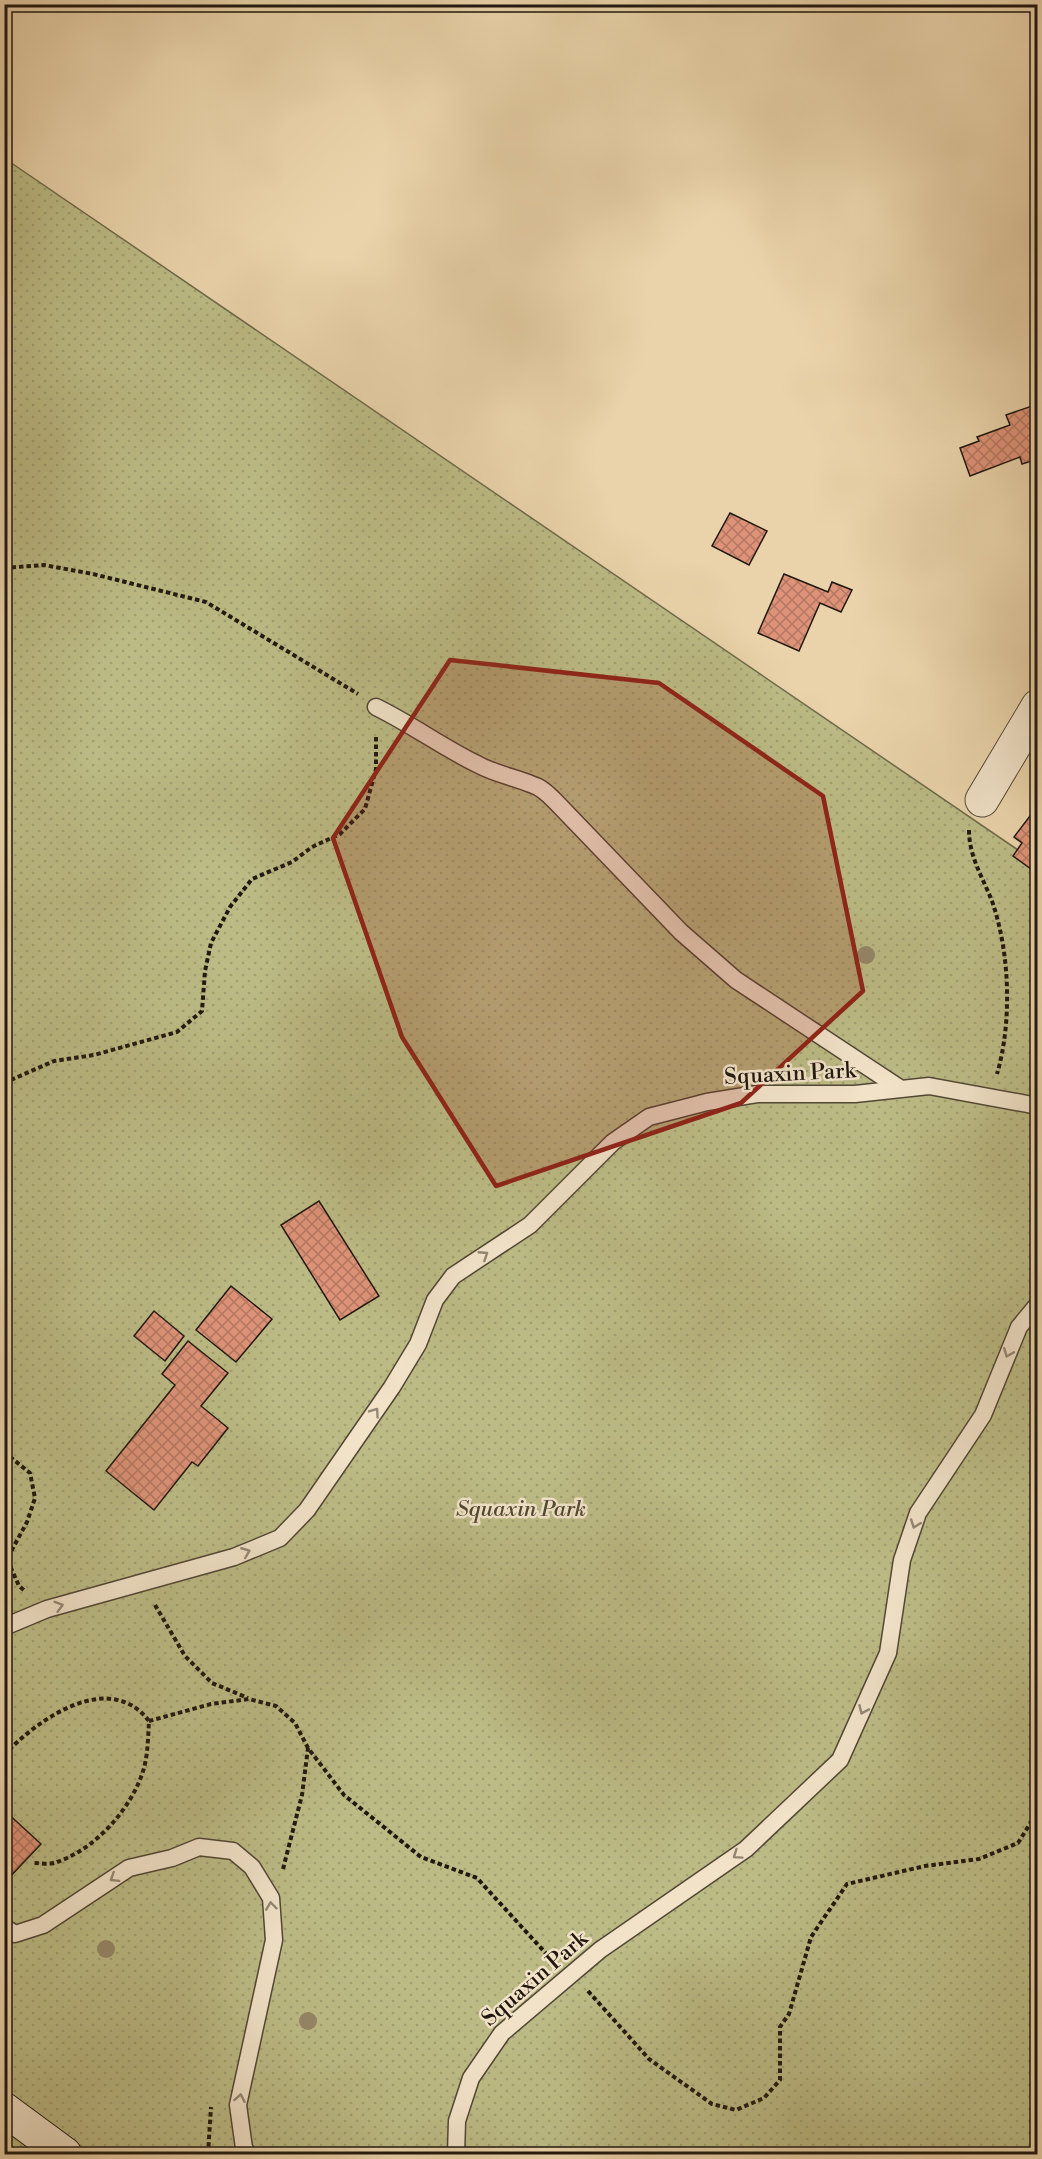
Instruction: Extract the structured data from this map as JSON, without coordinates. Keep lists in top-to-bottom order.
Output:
{
  "streets": {
    "lane": ["Squaxin Park"]
  },
  "parks": ["Squaxin Park"]
}
